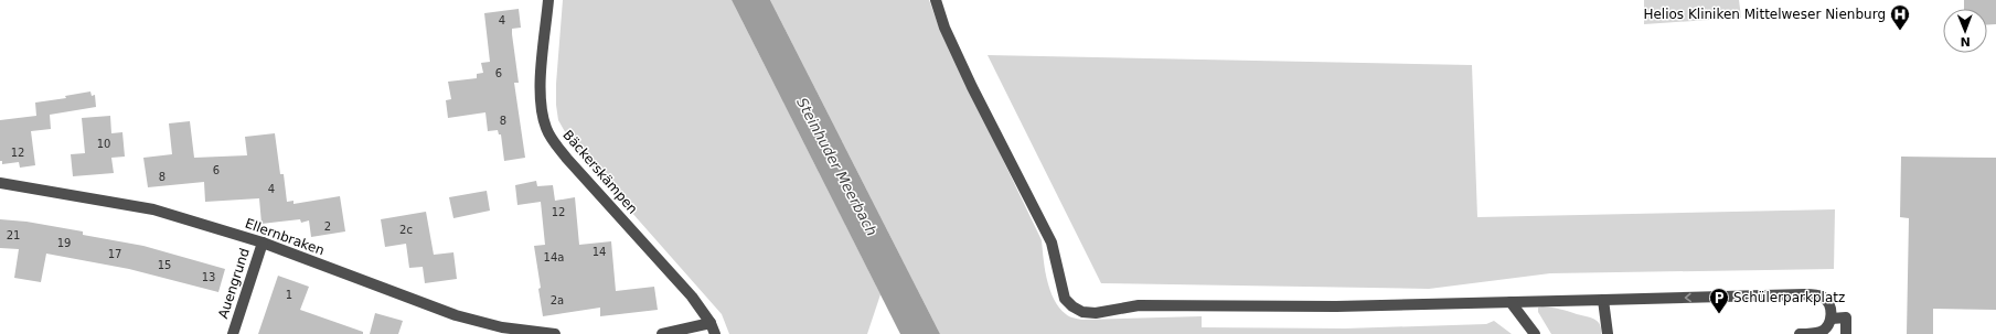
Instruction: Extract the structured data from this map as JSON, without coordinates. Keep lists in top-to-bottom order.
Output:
{
  "streets": {
    "street": ["Bäckerskämpen", "Ellernbraken", "Auengrund"]
  },
  "crossings": [
    ["Ellernbraken", "Auengrund"]
  ],
  "water": ["Steinhuder Meerbach"],
  "places": {
    "hospital": ["Helios Kliniken Mittelweser Nienburg"],
    "parking": ["Schülerparkplatz"]
  },
  "house_numbers": [
    "4",
    "6",
    "8",
    "10",
    "12",
    "6",
    "8",
    "4",
    "12",
    "2",
    "2c",
    "21",
    "19",
    "14",
    "17",
    "14a",
    "15",
    "13",
    "1",
    "2a"
  ],
  "north": "bottom"
}
